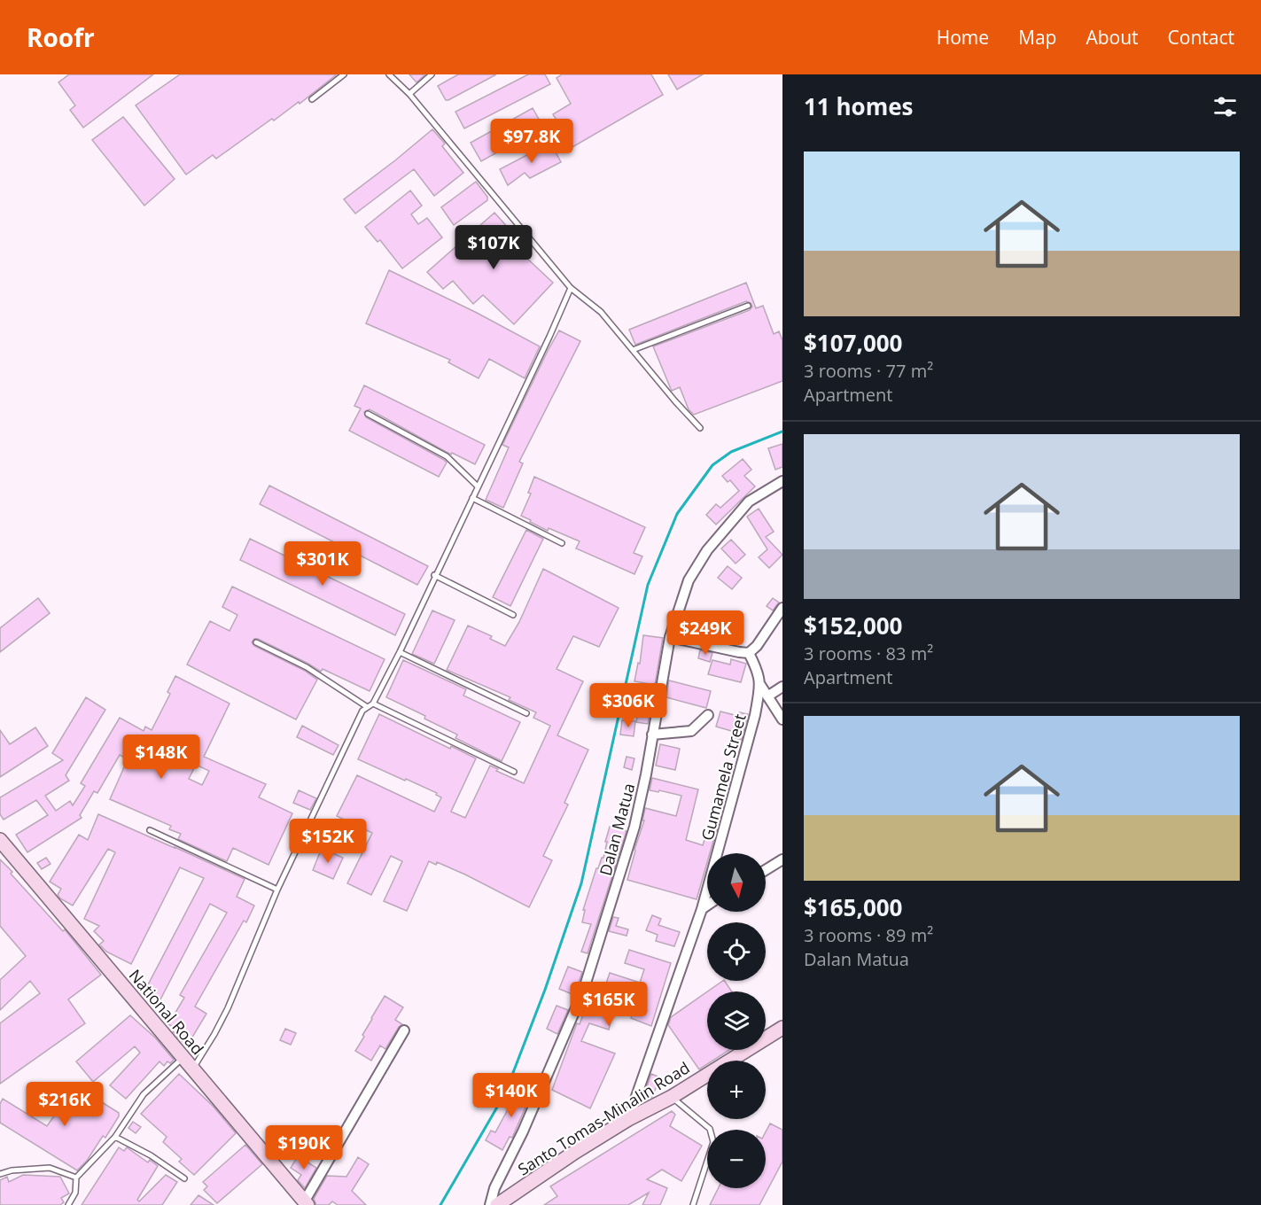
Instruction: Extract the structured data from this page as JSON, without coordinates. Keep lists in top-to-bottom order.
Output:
{
  "streets": {
    "main road": ["National Road", "Santo Tomas-Minalin Road"],
    "street": ["Gumamela Street", "Dalan Matua"]
  },
  "crossings": [
    ["Gumamela Street", "Santo Tomas-Minalin Road"]
  ],
  "north": "bottom",
  "page": {
    "header": "Roofr",
    "nav": [
      "Home",
      "Map",
      "About",
      "Contact"
    ],
    "heading": "11 homes",
    "price": [
      "$97.8K",
      "$107K",
      "$301K",
      "$249K",
      "$306K",
      "$148K",
      "$152K",
      "$165K",
      "$140K",
      "$216K",
      "$190K"
    ],
    "list": [
      {
        "name": "$107,000",
        "note": "3 rooms · 77 m² · Apartment"
      },
      {
        "name": "$152,000",
        "note": "3 rooms · 83 m² · Apartment"
      },
      {
        "name": "$165,000",
        "note": "3 rooms · 89 m² · Dalan Matua"
      }
    ],
    "map_buttons": ["+", "−"]
  }
}
